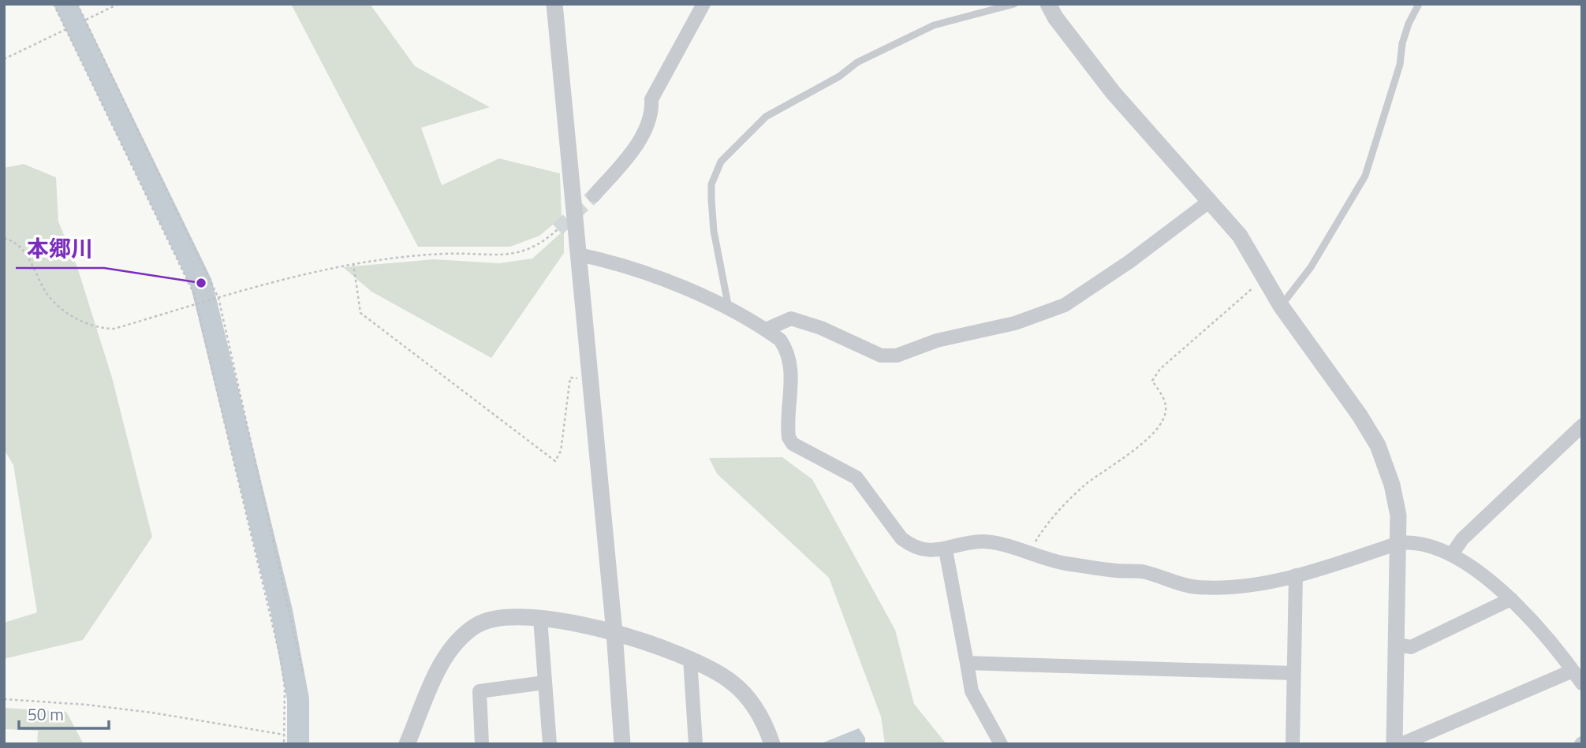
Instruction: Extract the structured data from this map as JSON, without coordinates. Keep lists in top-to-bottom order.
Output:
{
  "places": ["本郷川"],
  "scale_bar": "50 m"
}
